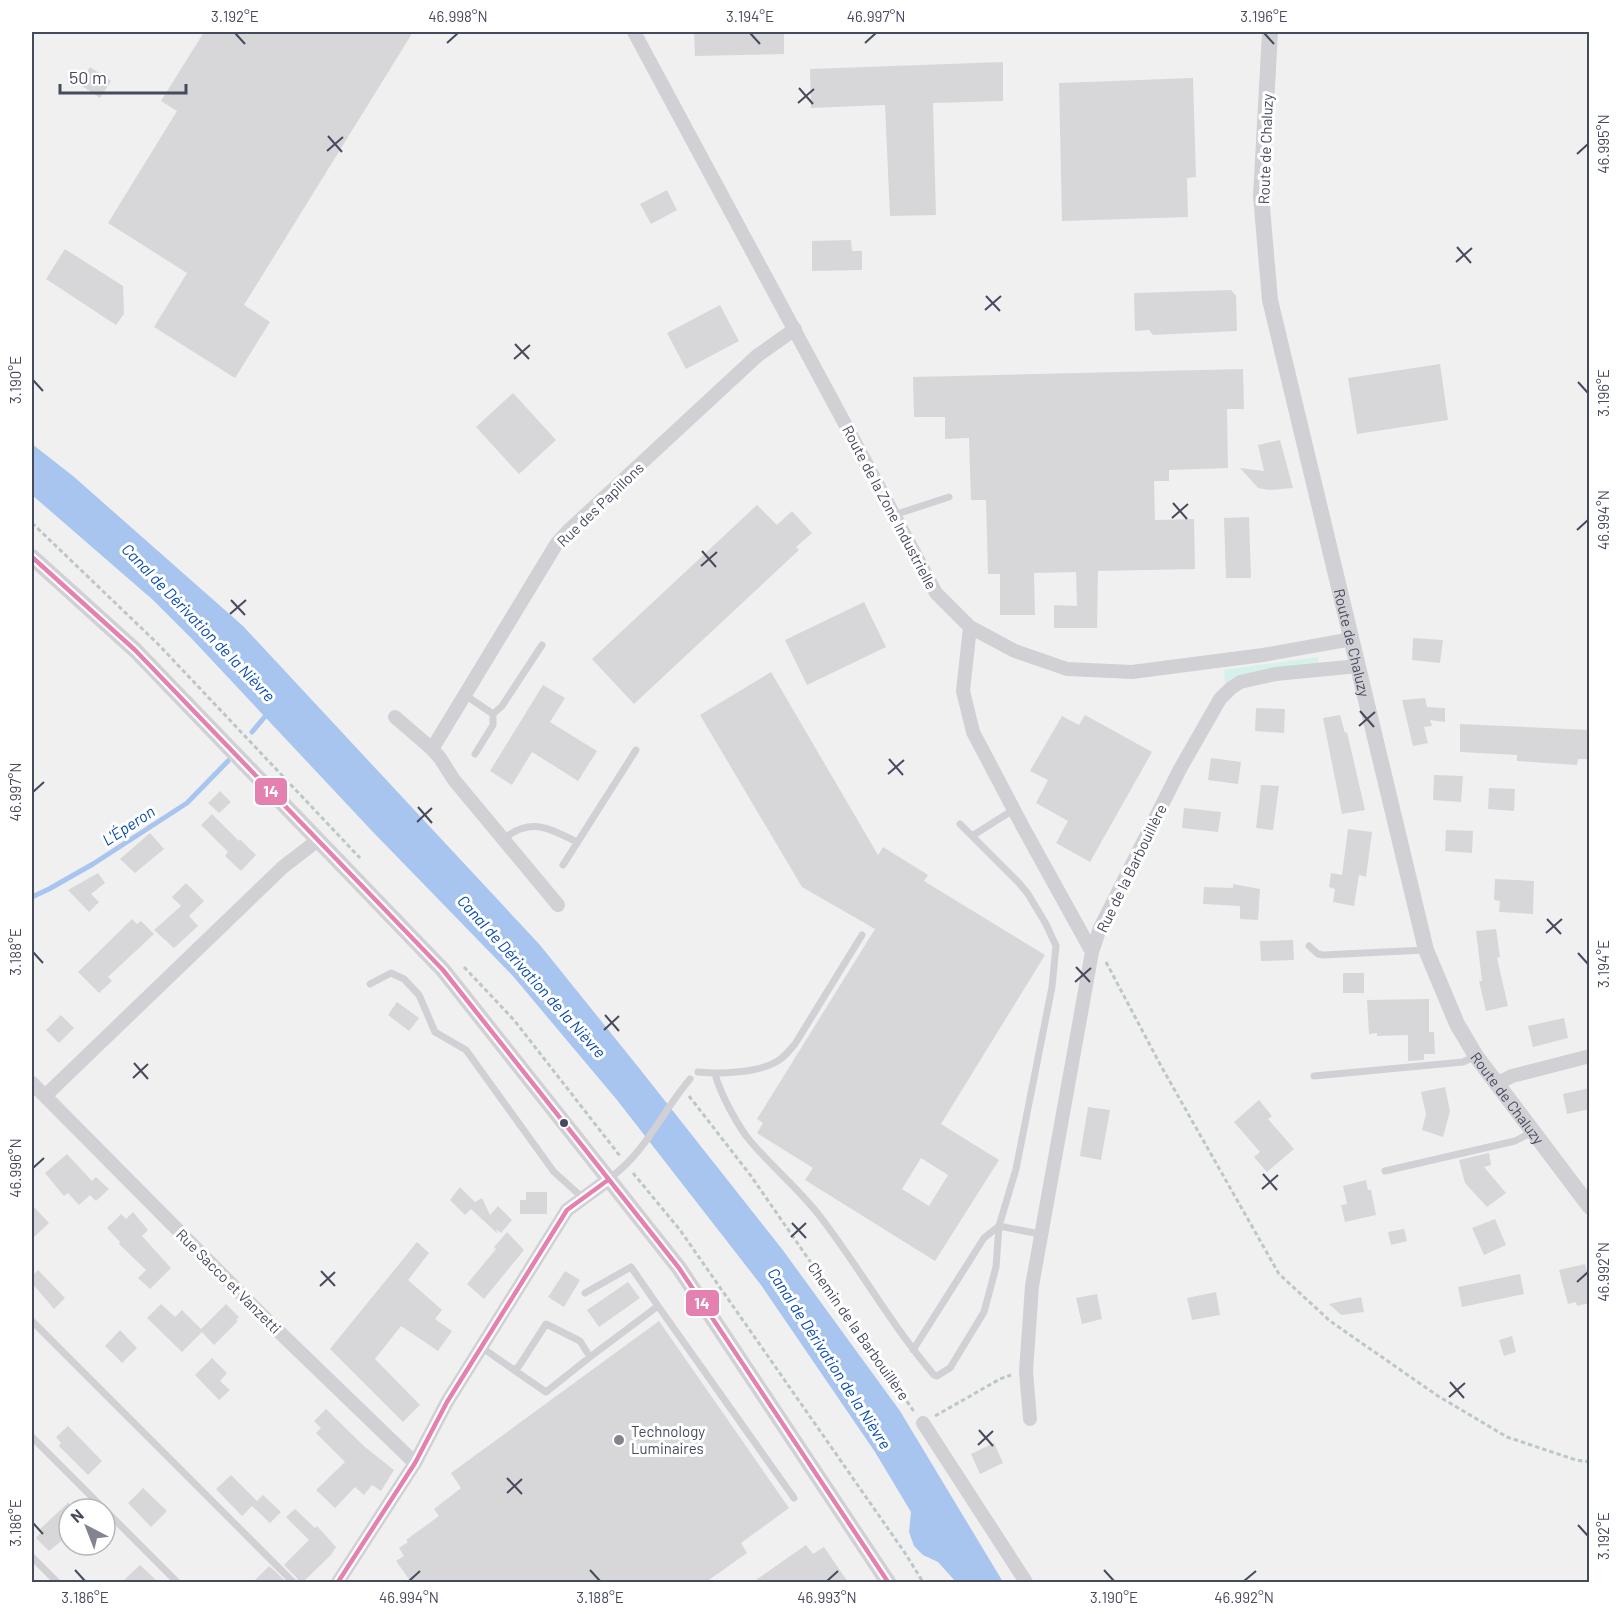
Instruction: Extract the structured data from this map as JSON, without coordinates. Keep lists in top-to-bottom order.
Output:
{
  "streets": {
    "street": [
      "Route de Chaluzy",
      "Rue des Papillons",
      "Route de la Zone Industrielle",
      "Rue de la Barbouillère",
      "Rue Sacco et Vanzetti"
    ],
    "path": ["Chemin de la Barbouillère"]
  },
  "crossings": [
    ["Route de Chaluzy", "Route de la Zone Industrielle"],
    ["Route de Chaluzy", "Rue de la Barbouillère"],
    ["Rue des Papillons", "Route de la Zone Industrielle"]
  ],
  "water": ["Canal de Dérivation de la Nièvre", "L'Éperon"],
  "places": ["Technology Luminaires"],
  "lines": ["transit line 14"],
  "scale_bar": "50 m",
  "north": "top left",
  "coordinates": [
    "3.192°E",
    "46.998°N",
    "3.194°E",
    "46.997°N",
    "3.196°E",
    "46.995°N",
    "3.190°E",
    "46.994°N",
    "3.188°E",
    "46.996°N",
    "46.992°N",
    "3.186°E",
    "46.993°N"
  ]
}
